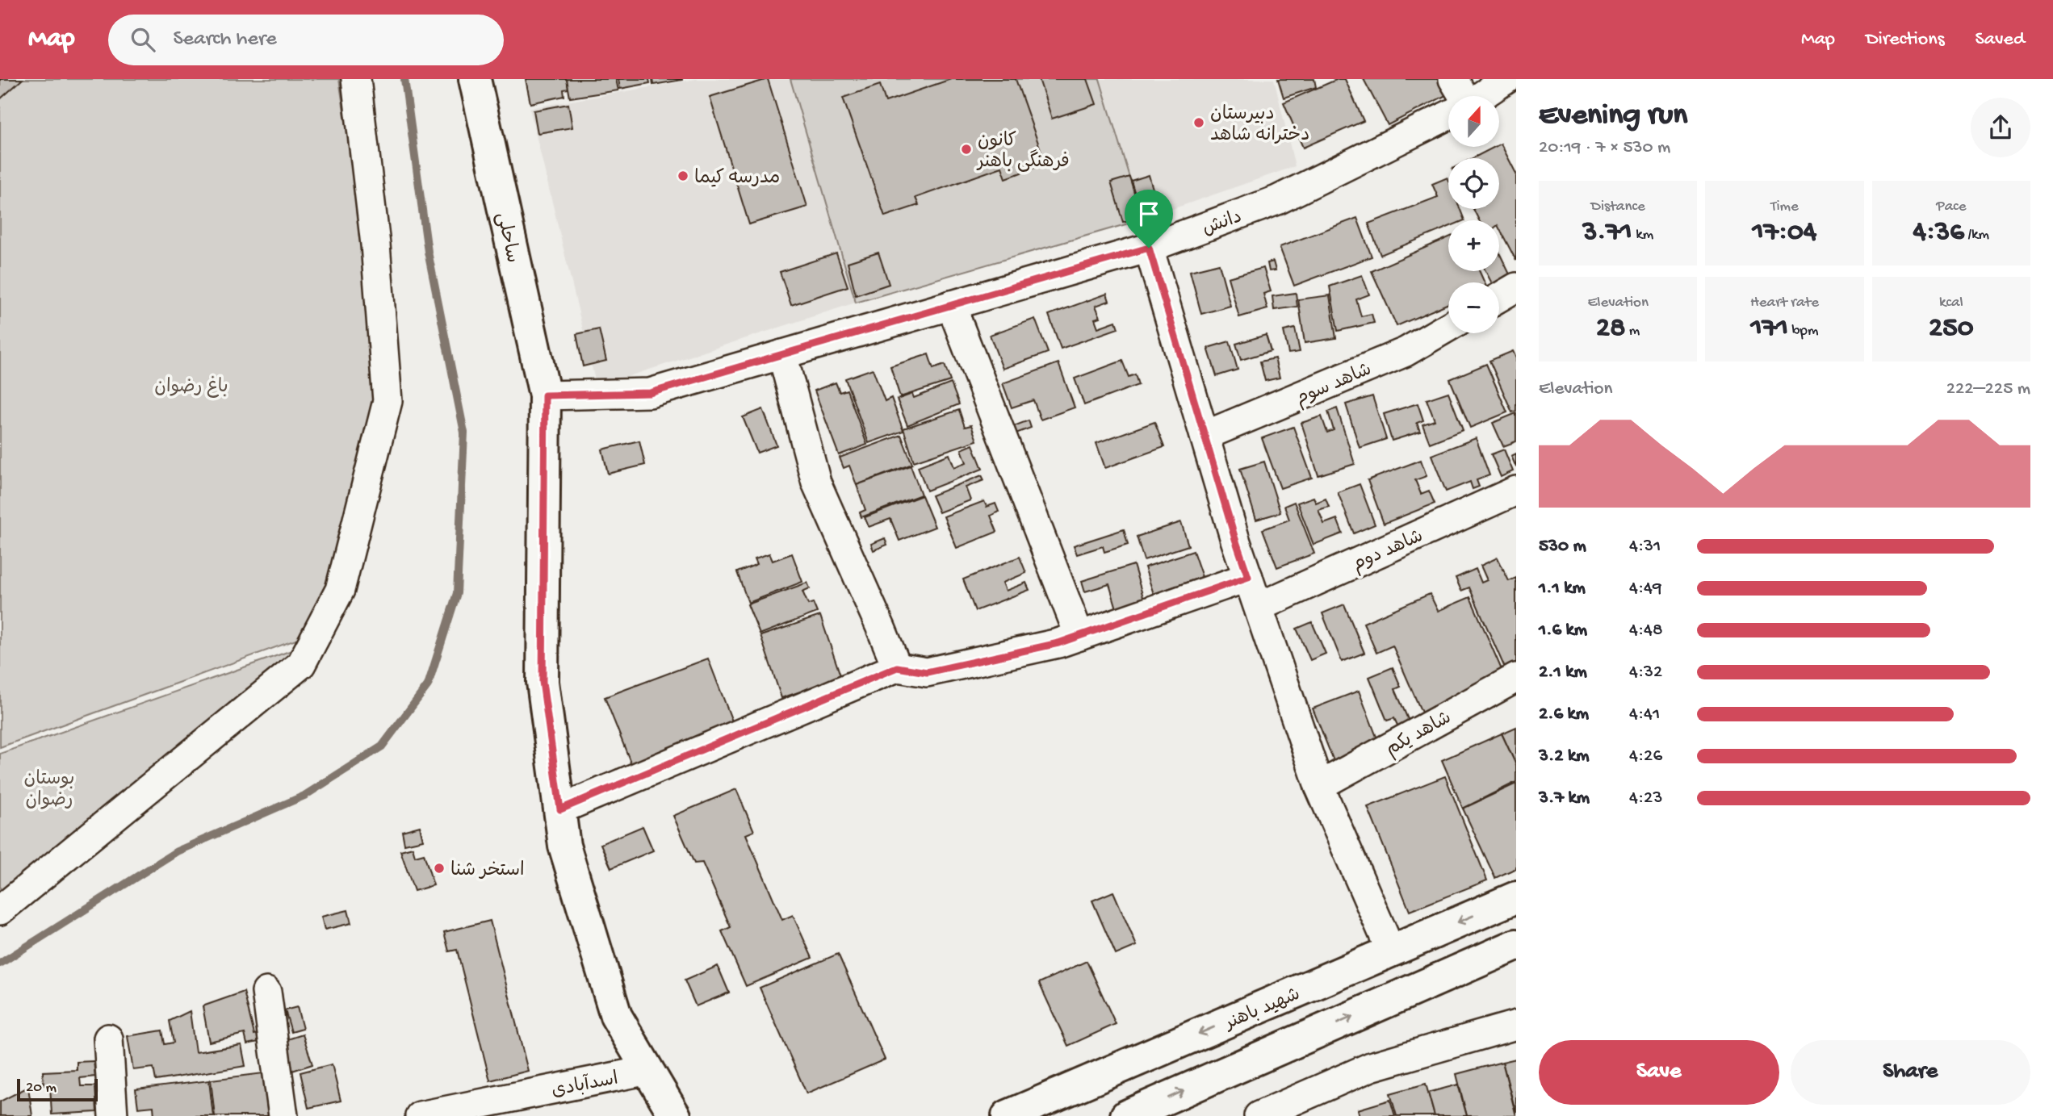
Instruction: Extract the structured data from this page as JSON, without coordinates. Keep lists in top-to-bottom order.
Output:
{
  "streets": {
    "street": [
      "دانش",
      "ساحلی",
      "شاهد سوم",
      "شاهد دوم",
      "شاهد یکم",
      "شهید باهنر",
      "اسدآبادی"
    ]
  },
  "crossings": [
    ["دانش", "ساحلی"],
    ["ساحلی", "اسدآبادی"]
  ],
  "parks": ["باغ رضوان", "بوستان رضوان"],
  "places": [
    "دبیرستان دخترانه شاهد",
    "کانون فرهنگی باهنر",
    "مدرسه کیما",
    "استخر شنا"
  ],
  "scale_bar": "20 m",
  "north": "top",
  "page": {
    "header": "Map",
    "search": "Search here",
    "nav": ["Map", "Directions", "Saved"],
    "heading": ["Evening run", "20:19 · 7 × 530 m"],
    "map_buttons": ["+", "−"],
    "stats": [
      ["Distance", "3.71 km"],
      ["Time", "17:04"],
      ["Pace", "4:36 /km"],
      ["Elevation", "28 m"],
      ["Heart rate", "171 bpm"],
      ["kcal", "250"]
    ],
    "chart": ["Elevation", "222–225 m"],
    "list": [
      {
        "name": "530 m",
        "note": "4:31"
      },
      {
        "name": "1.1 km",
        "note": "4:49"
      },
      {
        "name": "1.6 km",
        "note": "4:48"
      },
      {
        "name": "2.1 km",
        "note": "4:32"
      },
      {
        "name": "2.6 km",
        "note": "4:41"
      },
      {
        "name": "3.2 km",
        "note": "4:26"
      },
      {
        "name": "3.7 km",
        "note": "4:23"
      }
    ],
    "buttons": ["Save", "Share"],
    "scale": "20 m"
  }
}
